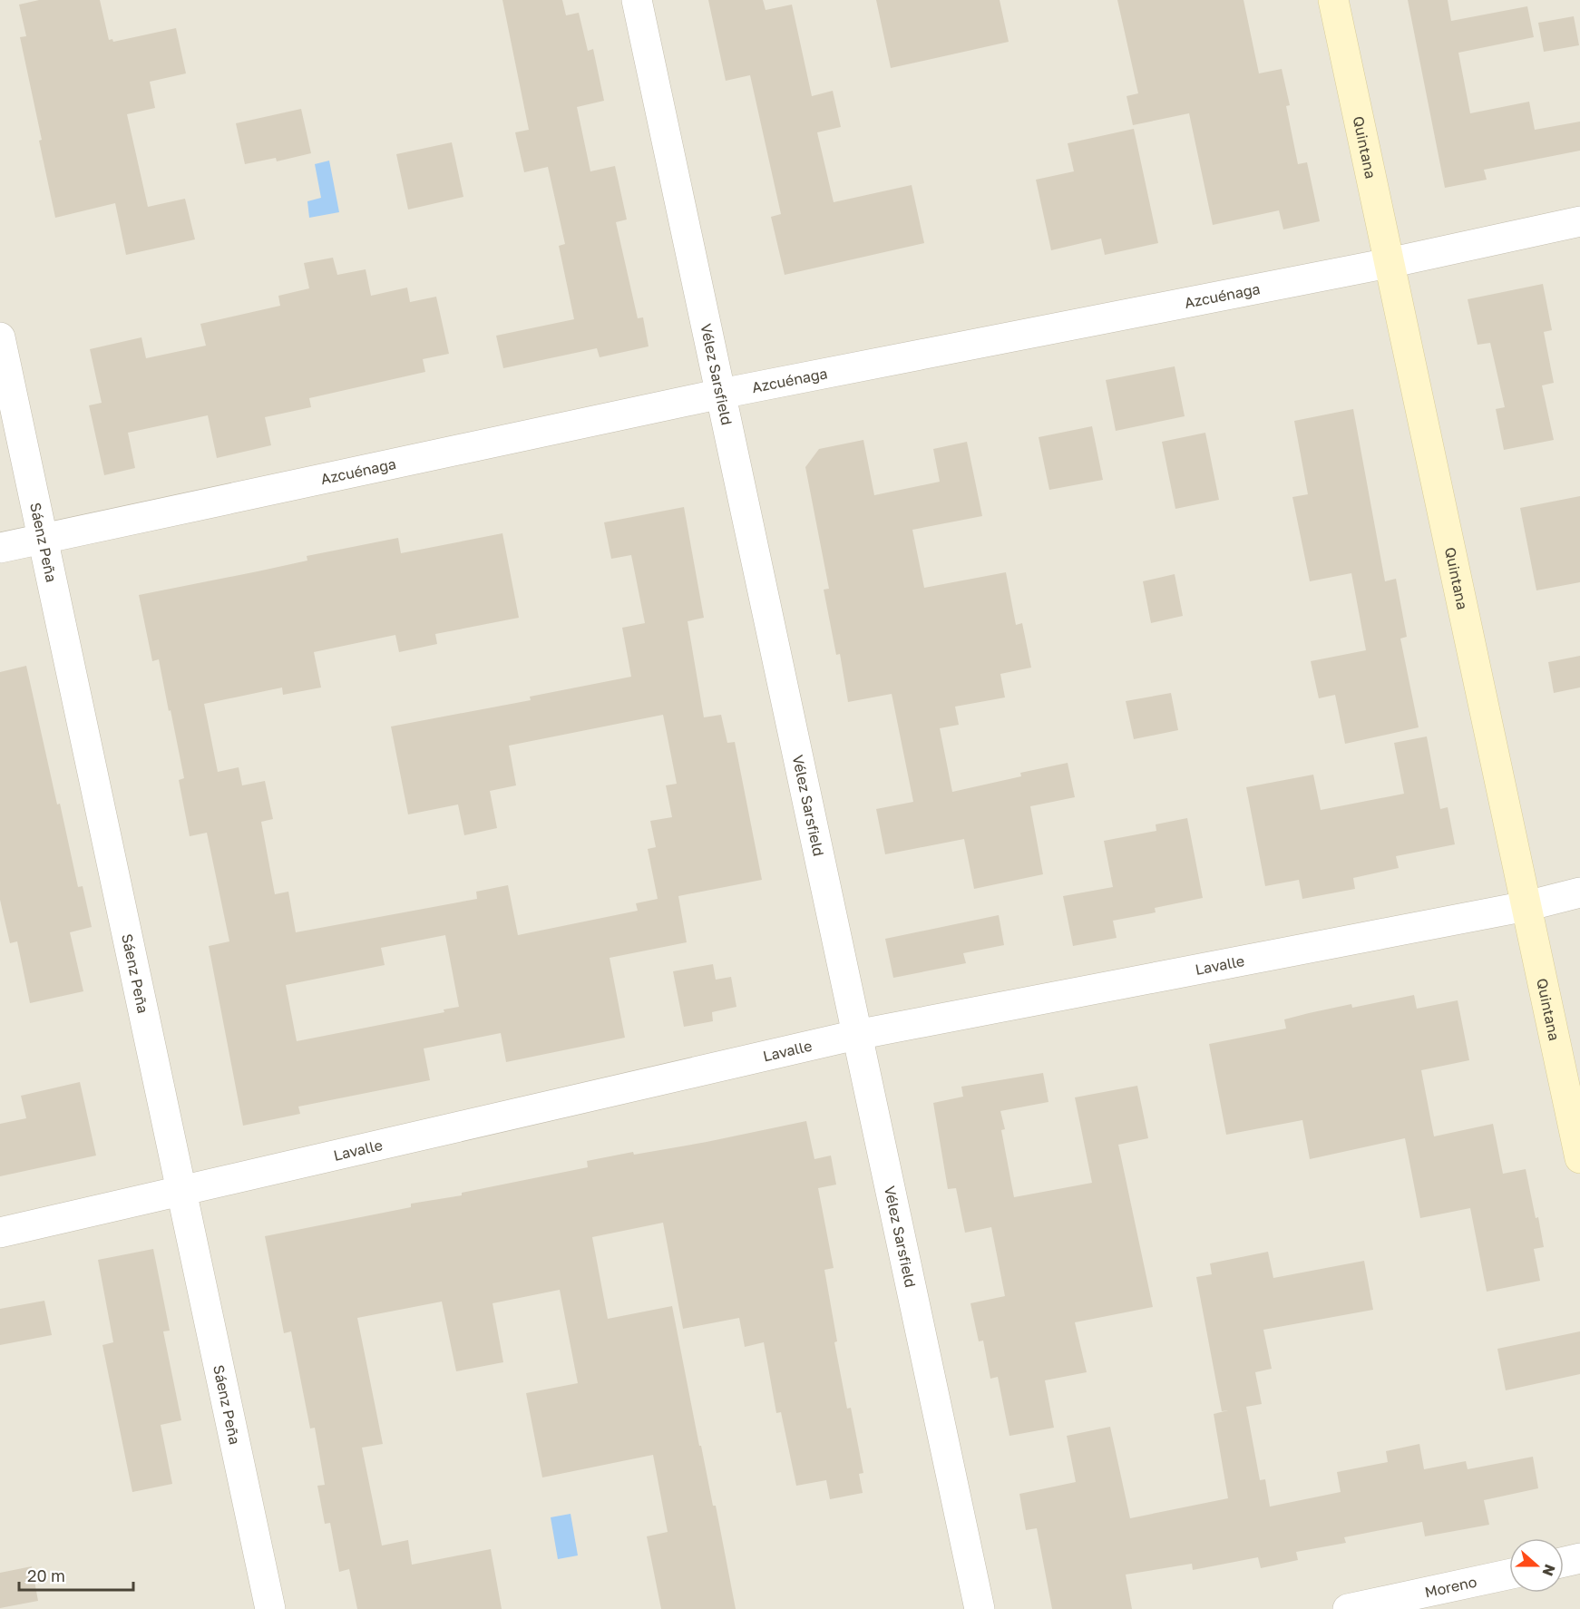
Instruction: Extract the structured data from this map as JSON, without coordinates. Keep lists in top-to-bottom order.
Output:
{
  "streets": {
    "main road": ["Quintana"],
    "street": [
      "Azcuénaga",
      "Vélez Sarsfield",
      "Sáenz Peña",
      "Lavalle",
      "Moreno"
    ]
  },
  "crossings": [
    ["Quintana", "Azcuénaga"],
    ["Quintana", "Lavalle"],
    ["Azcuénaga", "Vélez Sarsfield"],
    ["Azcuénaga", "Sáenz Peña"],
    ["Vélez Sarsfield", "Lavalle"],
    ["Sáenz Peña", "Lavalle"]
  ],
  "scale_bar": "20 m",
  "north": "right"
}
